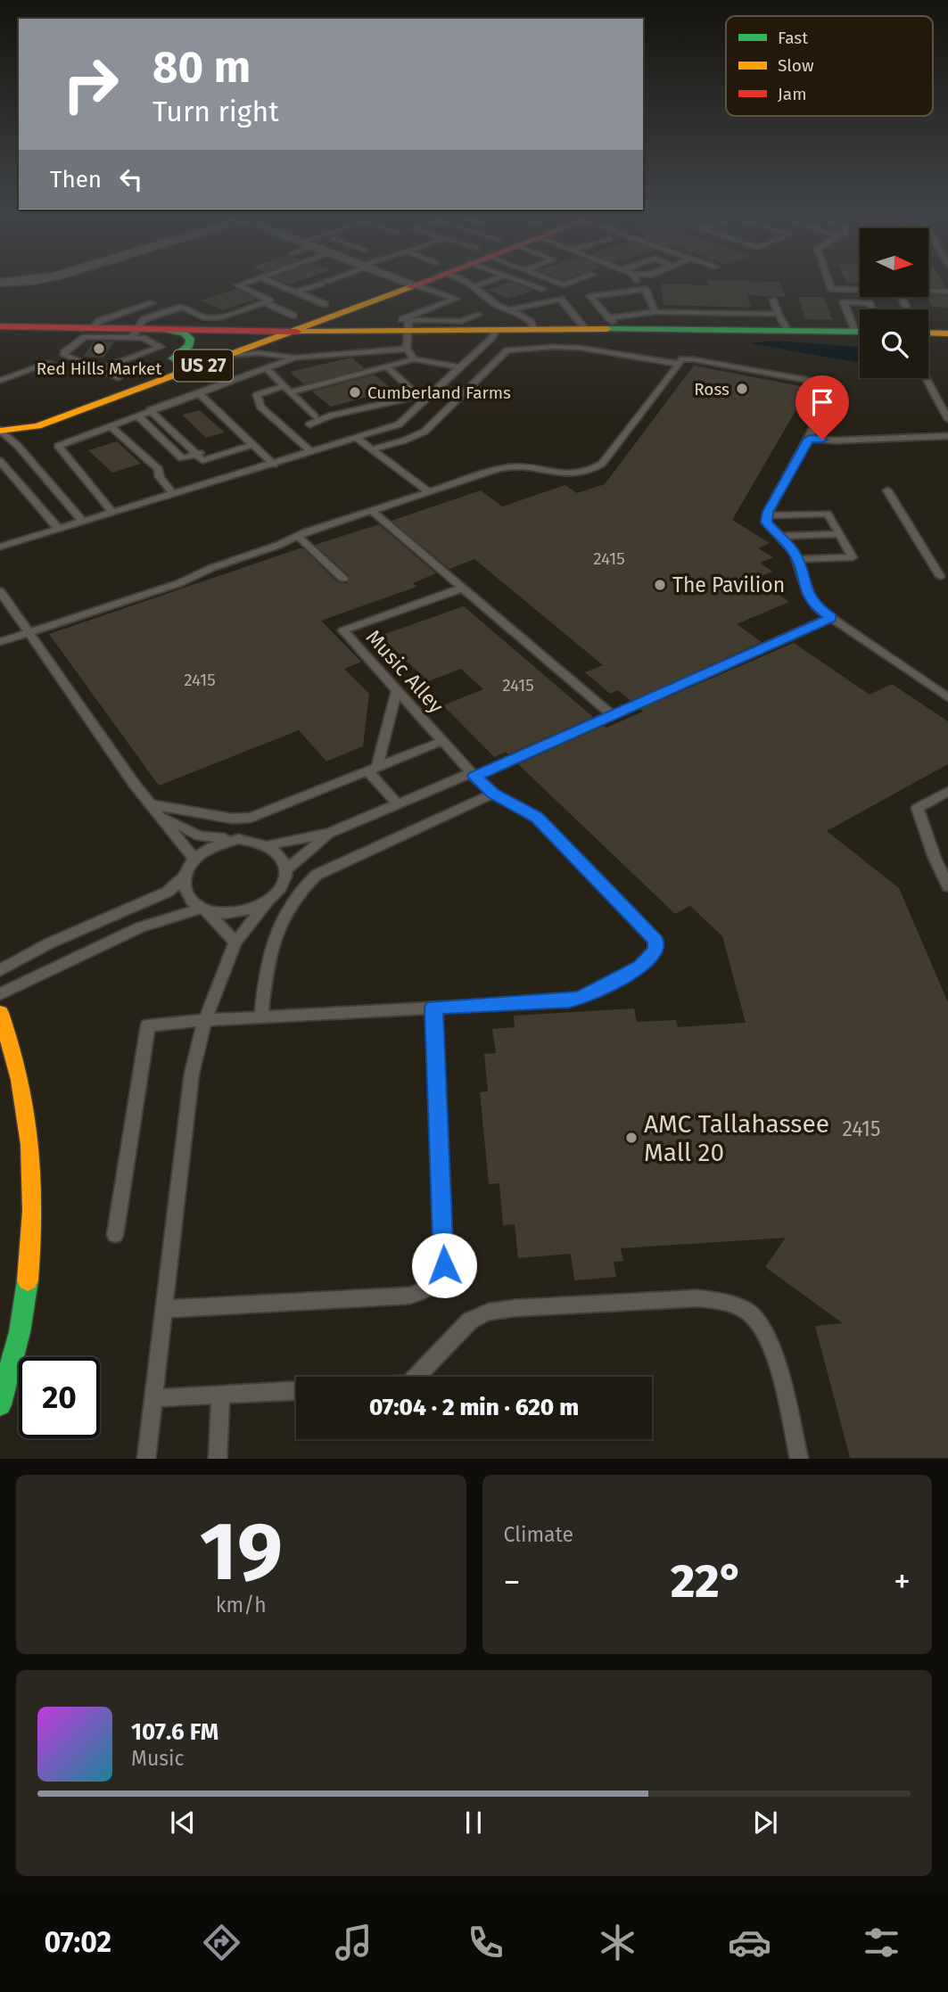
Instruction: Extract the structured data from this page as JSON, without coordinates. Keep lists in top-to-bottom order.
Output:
{
  "streets": {
    "main road": ["US 27"],
    "lane": ["Music Alley"]
  },
  "places": [
    "Red Hills Market",
    "Ross",
    "Cumberland Farms",
    "The Pavilion",
    "AMC Tallahassee Mall 20"
  ],
  "house_numbers": [
    "2415",
    "2415",
    "2415",
    "2415"
  ],
  "legend": ["Fast", "Slow", "Jam"],
  "north": "right",
  "page": {
    "turn": ["80 m", "Turn right"],
    "then": "Then",
    "limit": "20",
    "trip": "07:04 · 2 min · 620 m",
    "tile": [
      ["19", "km/h"],
      "Climate"
    ],
    "heat": ["−", "22°", "+"],
    "song": ["107.6 FM", "Music"],
    "tabs": "07:02"
  }
}
